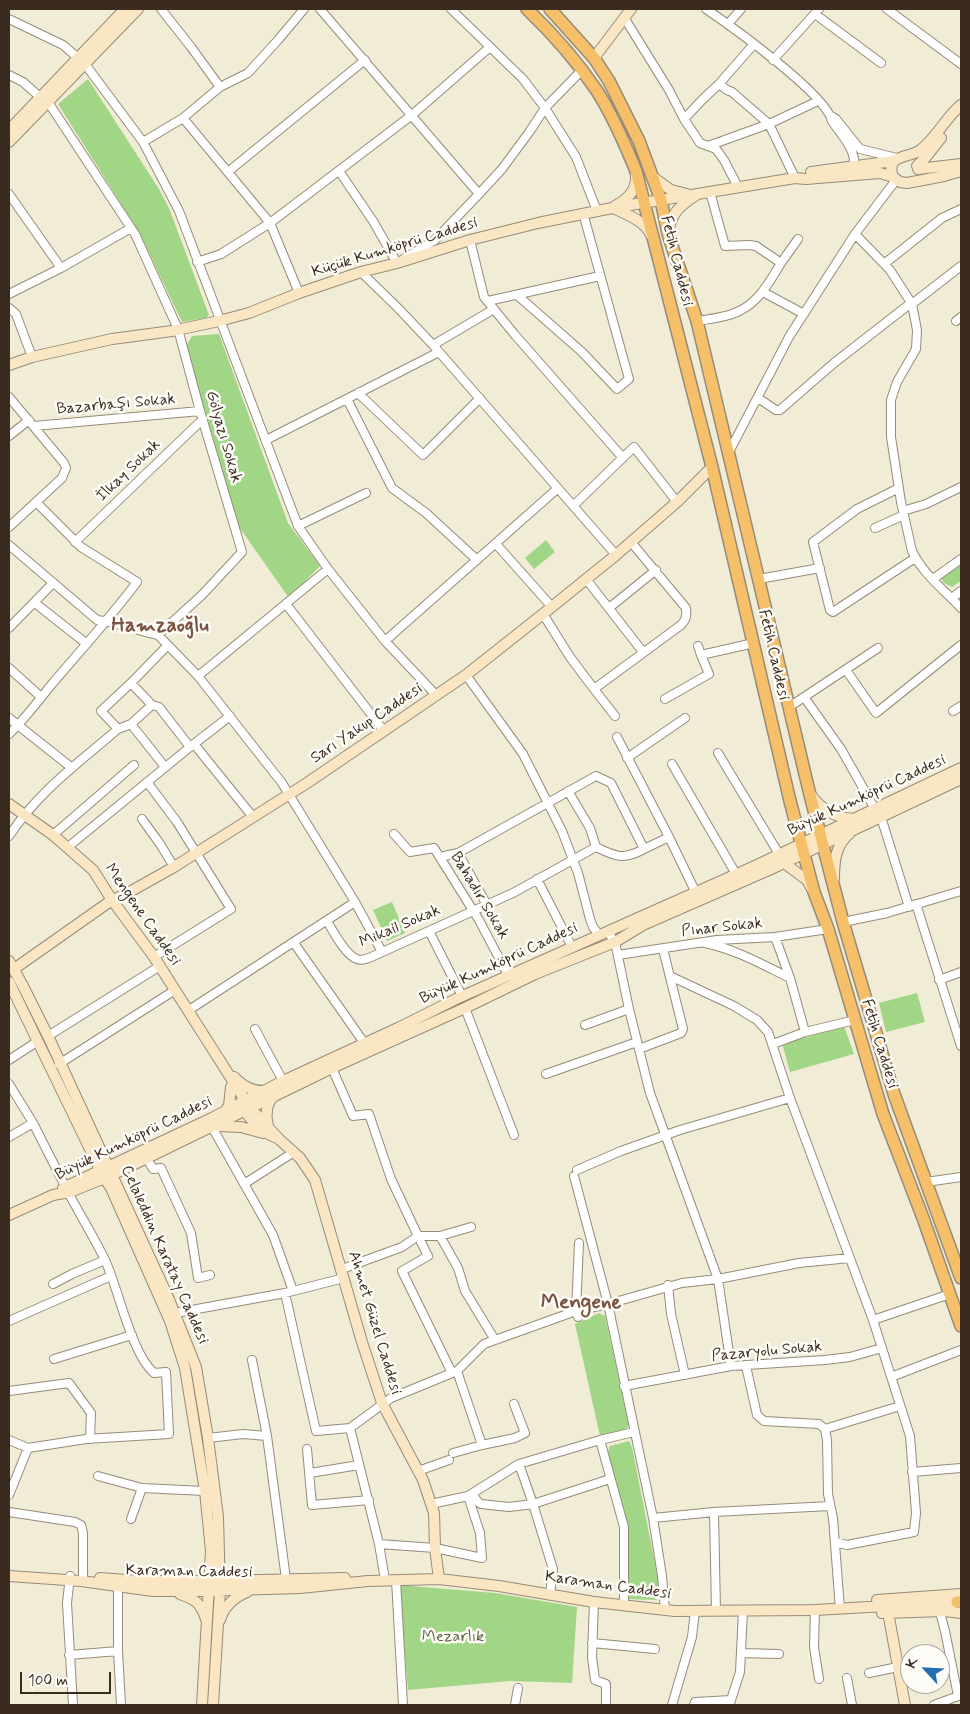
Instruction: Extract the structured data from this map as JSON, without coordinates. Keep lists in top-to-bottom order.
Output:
{
  "streets": {
    "main road": ["Fetih Caddesi"],
    "street": [
      "Küçük Kumköprü Caddesi",
      "Bazarbaşı Sokak",
      "Gölyazı Sokak",
      "İlkay Sokak",
      "Sarı Yakup Caddesi",
      "Büyük Kumköprü Caddesi",
      "Bahadır Sokak",
      "Mengene Caddesi",
      "Mikail Sokak",
      "Pınar Sokak",
      "Celaleddin Karatay Caddesi",
      "Ahmet Güzel Caddesi",
      "Pazaryolu Sokak",
      "Karaman Caddesi"
    ]
  },
  "crossings": [
    ["Küçük Kumköprü Caddesi", "Fetih Caddesi"],
    ["Küçük Kumköprü Caddesi", "Gölyazı Sokak"],
    ["Fetih Caddesi", "Sarı Yakup Caddesi"],
    ["Fetih Caddesi", "Büyük Kumköprü Caddesi"],
    ["Fetih Caddesi", "Pınar Sokak"],
    ["Bazarbaşı Sokak", "Gölyazı Sokak"],
    ["Bazarbaşı Sokak", "İlkay Sokak"],
    ["Gölyazı Sokak", "İlkay Sokak"],
    ["Sarı Yakup Caddesi", "Mengene Caddesi"],
    ["Sarı Yakup Caddesi", "Celaleddin Karatay Caddesi"],
    ["Büyük Kumköprü Caddesi", "Bahadır Sokak"],
    ["Büyük Kumköprü Caddesi", "Celaleddin Karatay Caddesi"],
    ["Bahadır Sokak", "Mikail Sokak"],
    ["Celaleddin Karatay Caddesi", "Karaman Caddesi"],
    ["Ahmet Güzel Caddesi", "Karaman Caddesi"]
  ],
  "districts": ["Hamzaoğlu", "Mengene"],
  "parks": ["Mezarlık"],
  "scale_bar": "100 m",
  "north": "top left"
}
